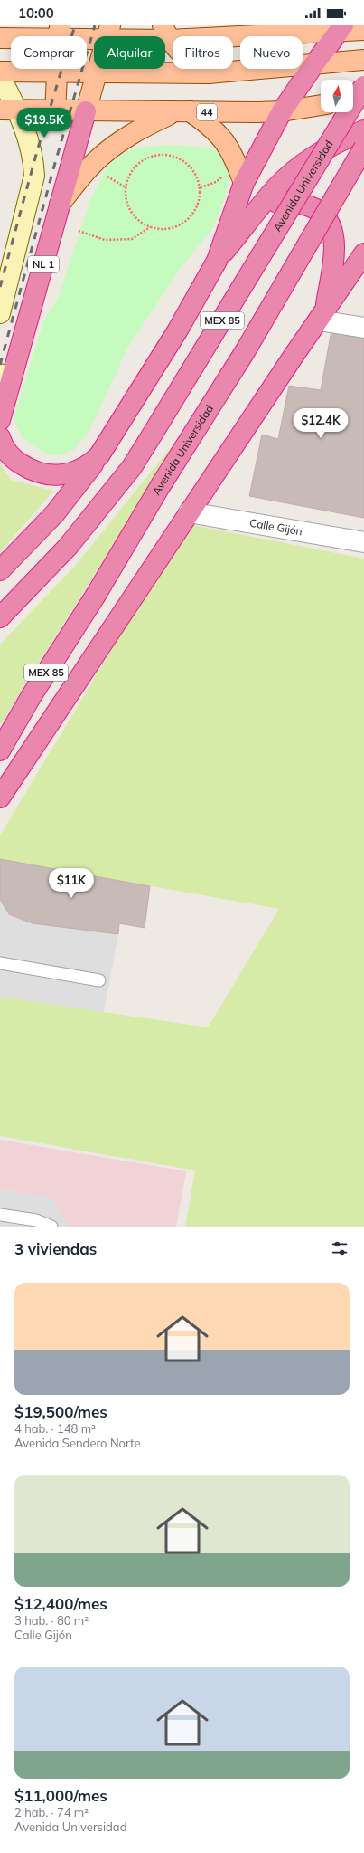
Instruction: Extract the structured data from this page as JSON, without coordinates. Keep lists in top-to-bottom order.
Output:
{
  "streets": {
    "highway": ["Avenida Universidad", "NL 1", "MEX 85"],
    "main road": ["44"],
    "street": ["Calle Gijón"]
  },
  "crossings": [
    ["44", "NL 1"]
  ],
  "north": "top",
  "page": {
    "status": "10:00",
    "chip": [
      "Comprar",
      "Alquilar",
      "Filtros",
      "Nuevo"
    ],
    "price": ["$19.5K", "$12.4K", "$11K"],
    "heading": "3 viviendas",
    "list": [
      {
        "name": "$19,500/mes",
        "note": "4 hab. · 148 m² · Avenida Sendero Norte"
      },
      {
        "name": "$12,400/mes",
        "note": "3 hab. · 80 m² · Calle Gijón"
      },
      {
        "name": "$11,000/mes",
        "note": "2 hab. · 74 m² · Avenida Universidad"
      }
    ]
  }
}
